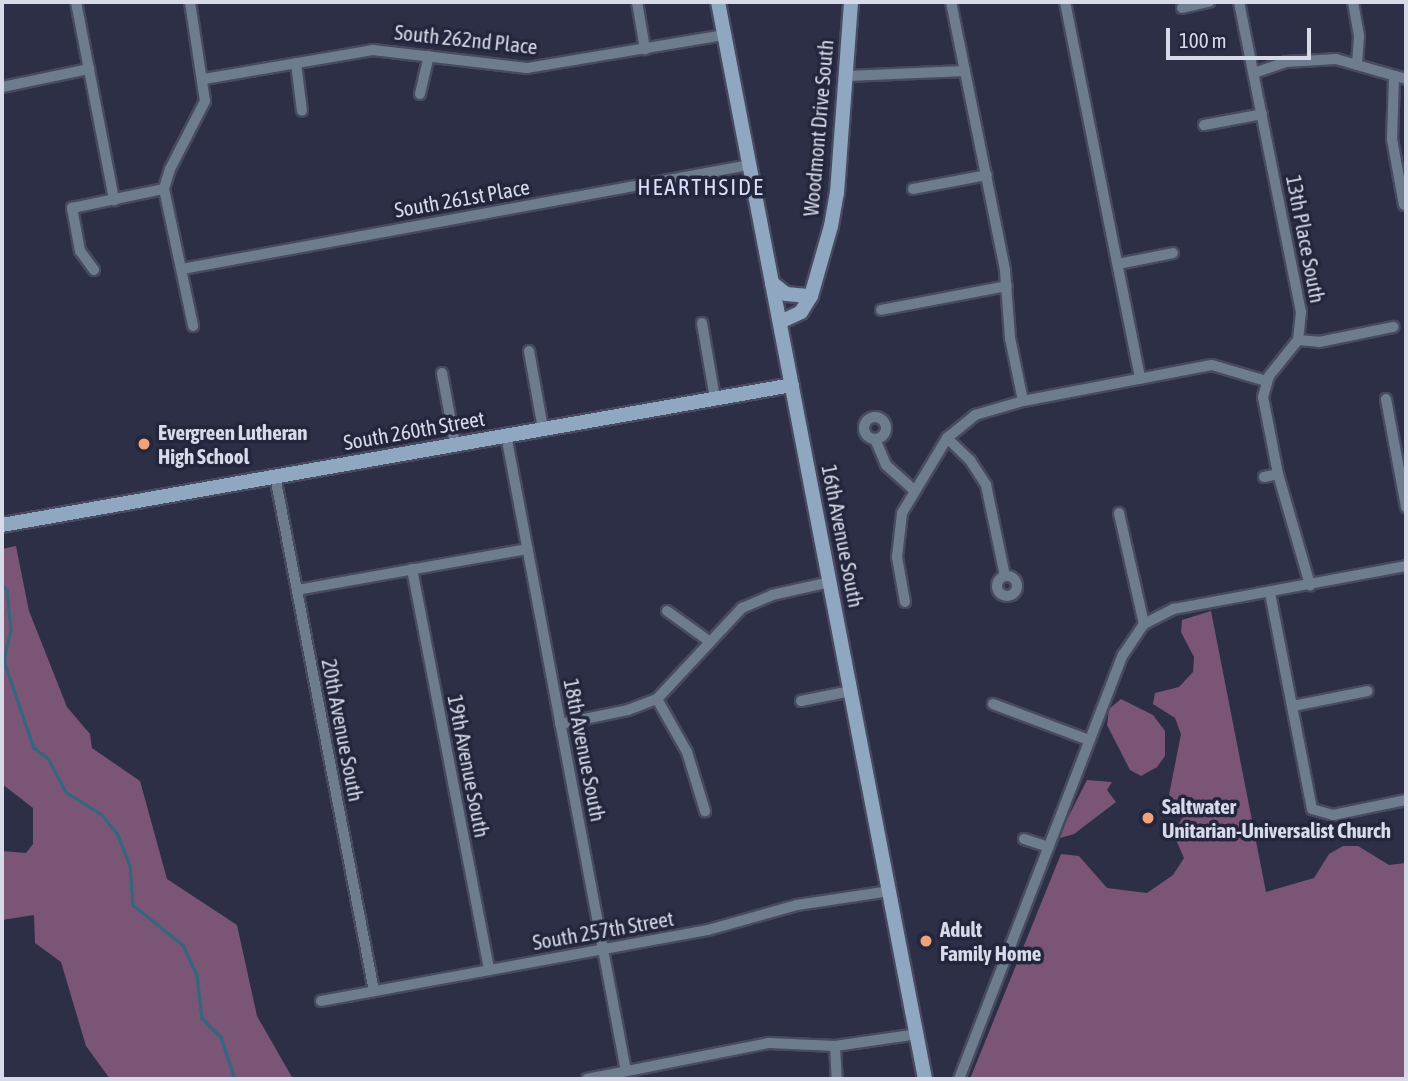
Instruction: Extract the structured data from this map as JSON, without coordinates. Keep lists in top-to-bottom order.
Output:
{
  "streets": {
    "main road": ["Woodmont Drive South", "South 260th Street", "16th Avenue South"],
    "street": [
      "South 262nd Place",
      "South 261st Place",
      "13th Place South",
      "20th Avenue South",
      "18th Avenue South",
      "19th Avenue South",
      "South 257th Street"
    ]
  },
  "crossings": [
    ["South 262nd Place", "16th Avenue South"],
    ["South 261st Place", "16th Avenue South"],
    ["South 260th Street", "16th Avenue South"],
    ["South 260th Street", "20th Avenue South"],
    ["South 260th Street", "18th Avenue South"],
    ["16th Avenue South", "South 257th Street"],
    ["20th Avenue South", "South 257th Street"],
    ["18th Avenue South", "South 257th Street"],
    ["19th Avenue South", "South 257th Street"]
  ],
  "districts": ["HEARTHSIDE"],
  "places": ["Evergreen Lutheran High School", "Saltwater Unitarian-Universalist Church", "Adult Family Home"],
  "scale_bar": "100 m"
}
